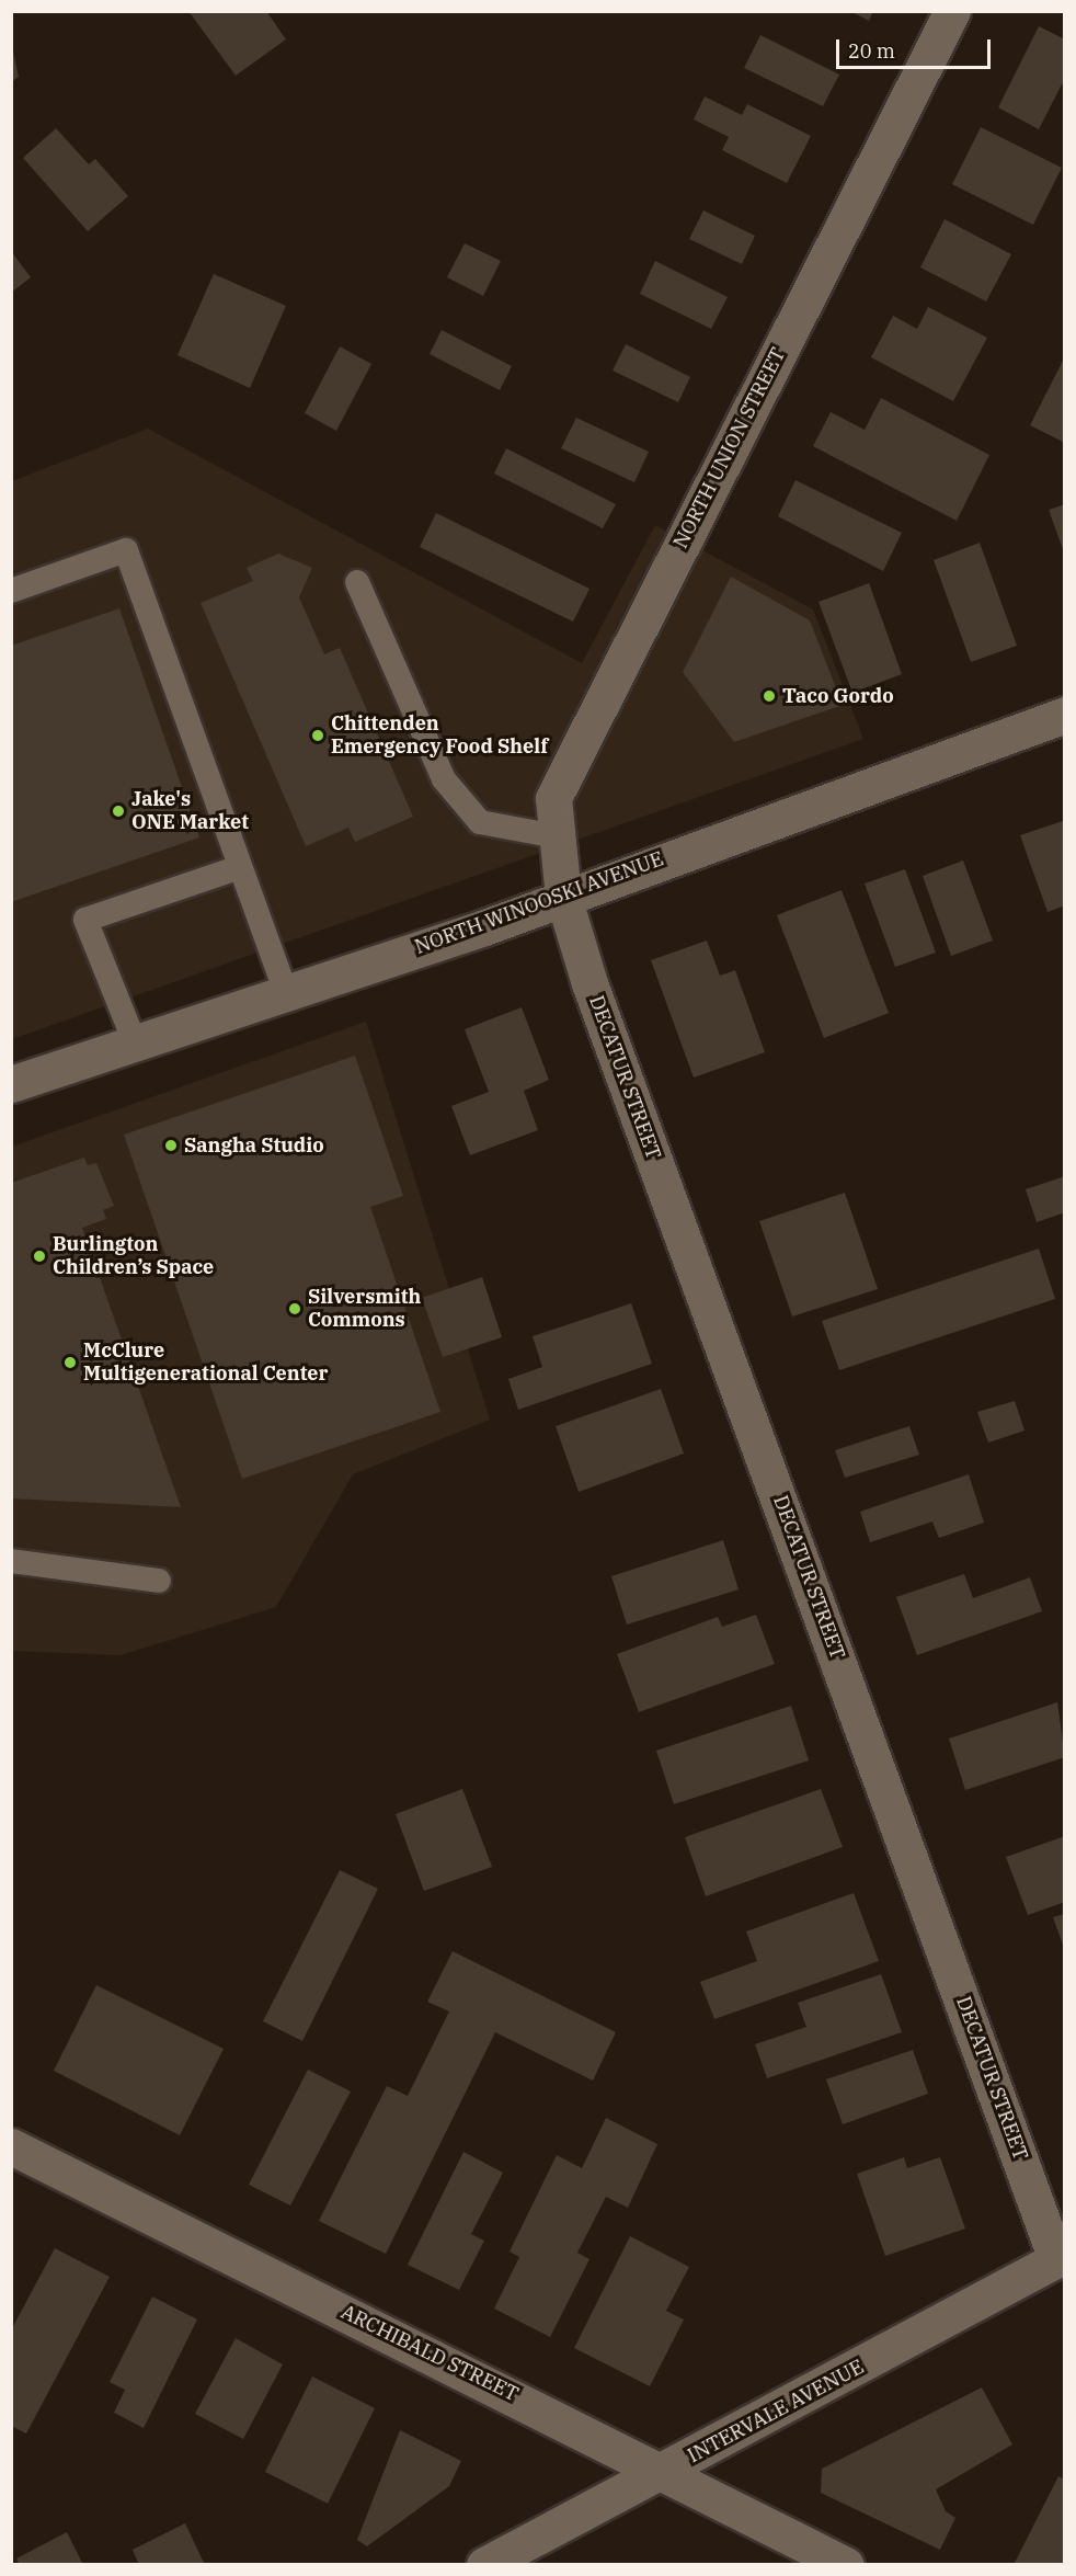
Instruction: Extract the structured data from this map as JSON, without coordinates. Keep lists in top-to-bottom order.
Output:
{
  "streets": {
    "street": [
      "NORTH UNION STREET",
      "NORTH WINOOSKI AVENUE",
      "DECATUR STREET",
      "ARCHIBALD STREET",
      "INTERVALE AVENUE"
    ]
  },
  "crossings": [
    ["NORTH UNION STREET", "NORTH WINOOSKI AVENUE"],
    ["NORTH UNION STREET", "DECATUR STREET"],
    ["NORTH WINOOSKI AVENUE", "DECATUR STREET"],
    ["DECATUR STREET", "INTERVALE AVENUE"],
    ["ARCHIBALD STREET", "INTERVALE AVENUE"]
  ],
  "places": [
    "Taco Gordo",
    "Chittenden Emergency Food Shelf",
    "Jake's ONE Market",
    "Sangha Studio",
    "Burlington Children’s Space",
    "Silversmith Commons",
    "McClure Multigenerational Center"
  ],
  "scale_bar": "20 m"
}
